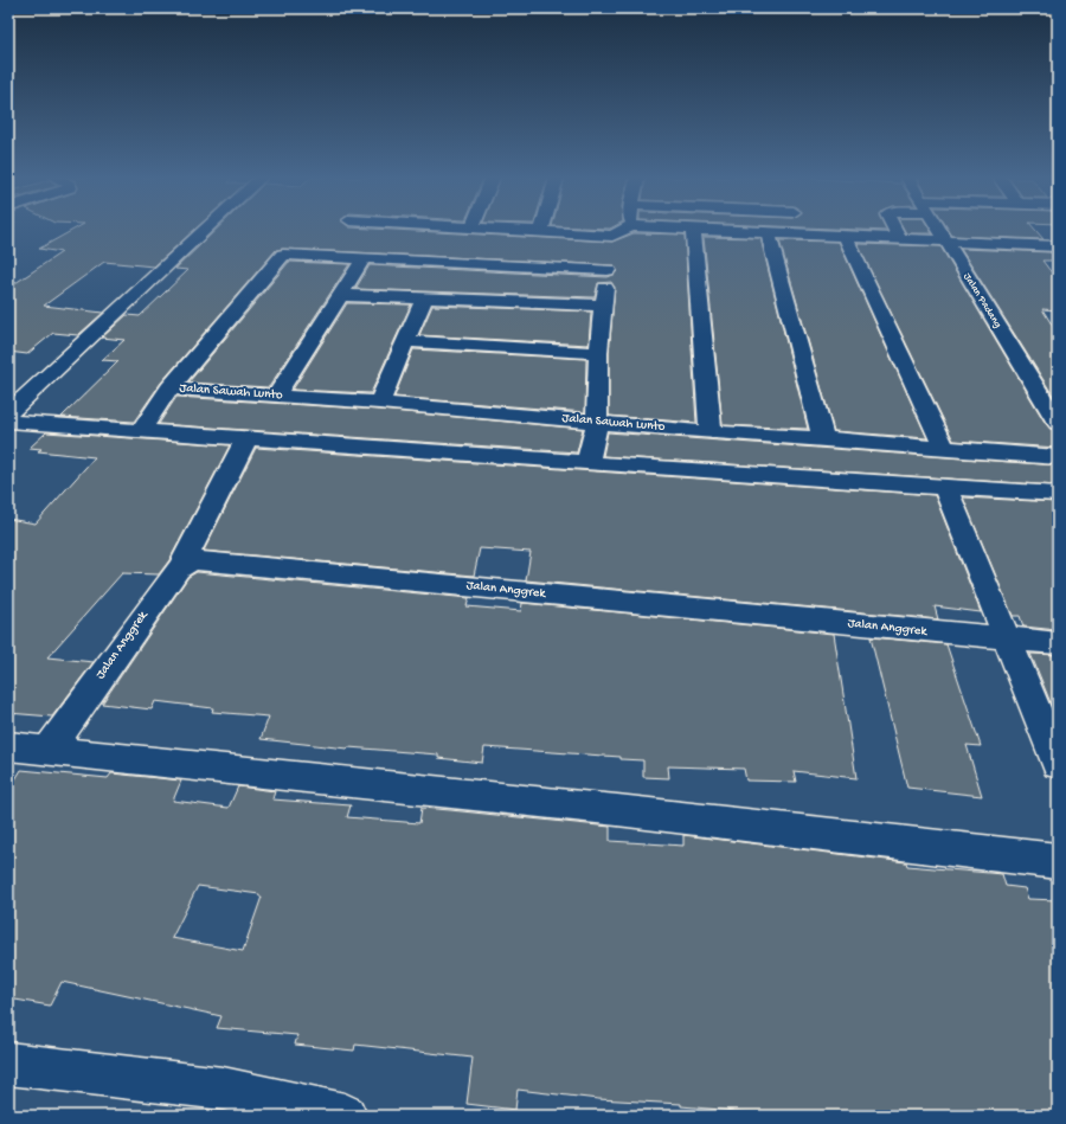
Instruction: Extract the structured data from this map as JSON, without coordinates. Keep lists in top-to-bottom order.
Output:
{
  "streets": {
    "street": ["Jalan Padang", "Jalan Sawah Lunto", "Jalan Anggrek"]
  }
}
